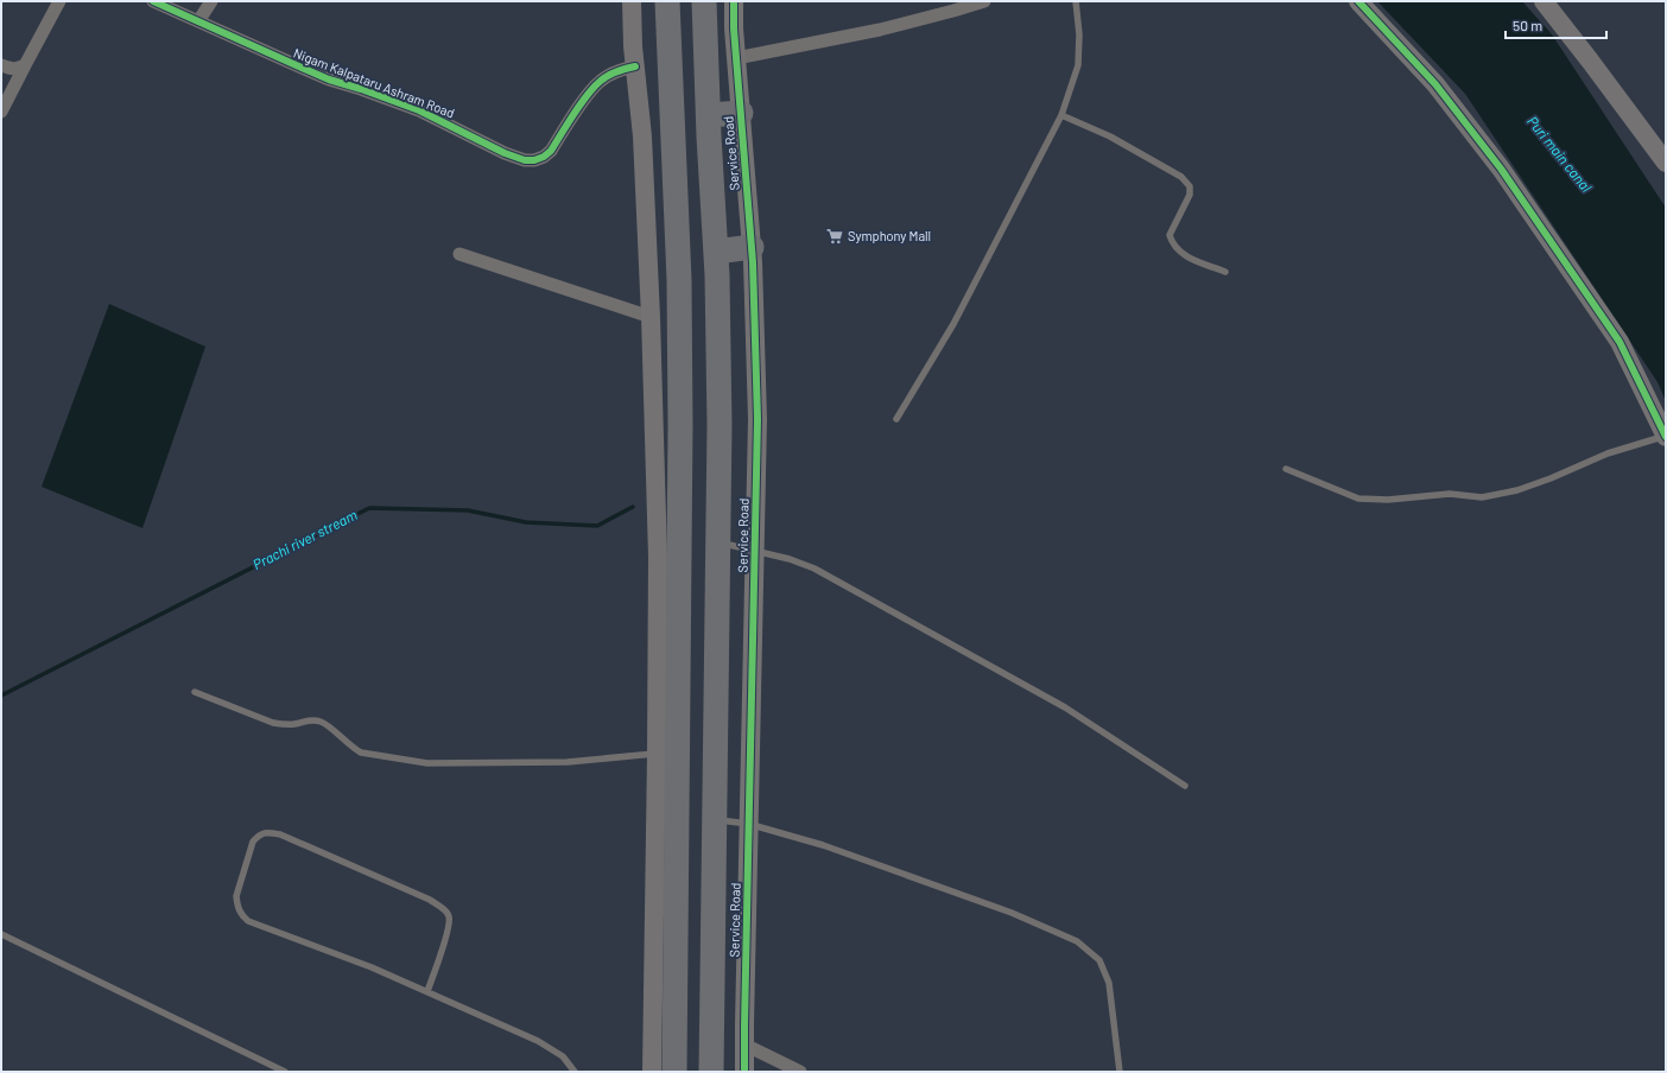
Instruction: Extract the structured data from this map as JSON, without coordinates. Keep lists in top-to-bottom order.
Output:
{
  "streets": {
    "street": ["Nigam Kalpataru Ashram Road", "Service Road"]
  },
  "water": ["Puri main canal", "Prachi river stream"],
  "places": {
    "supermarket": ["Symphony Mall"]
  },
  "scale_bar": "50 m"
}
